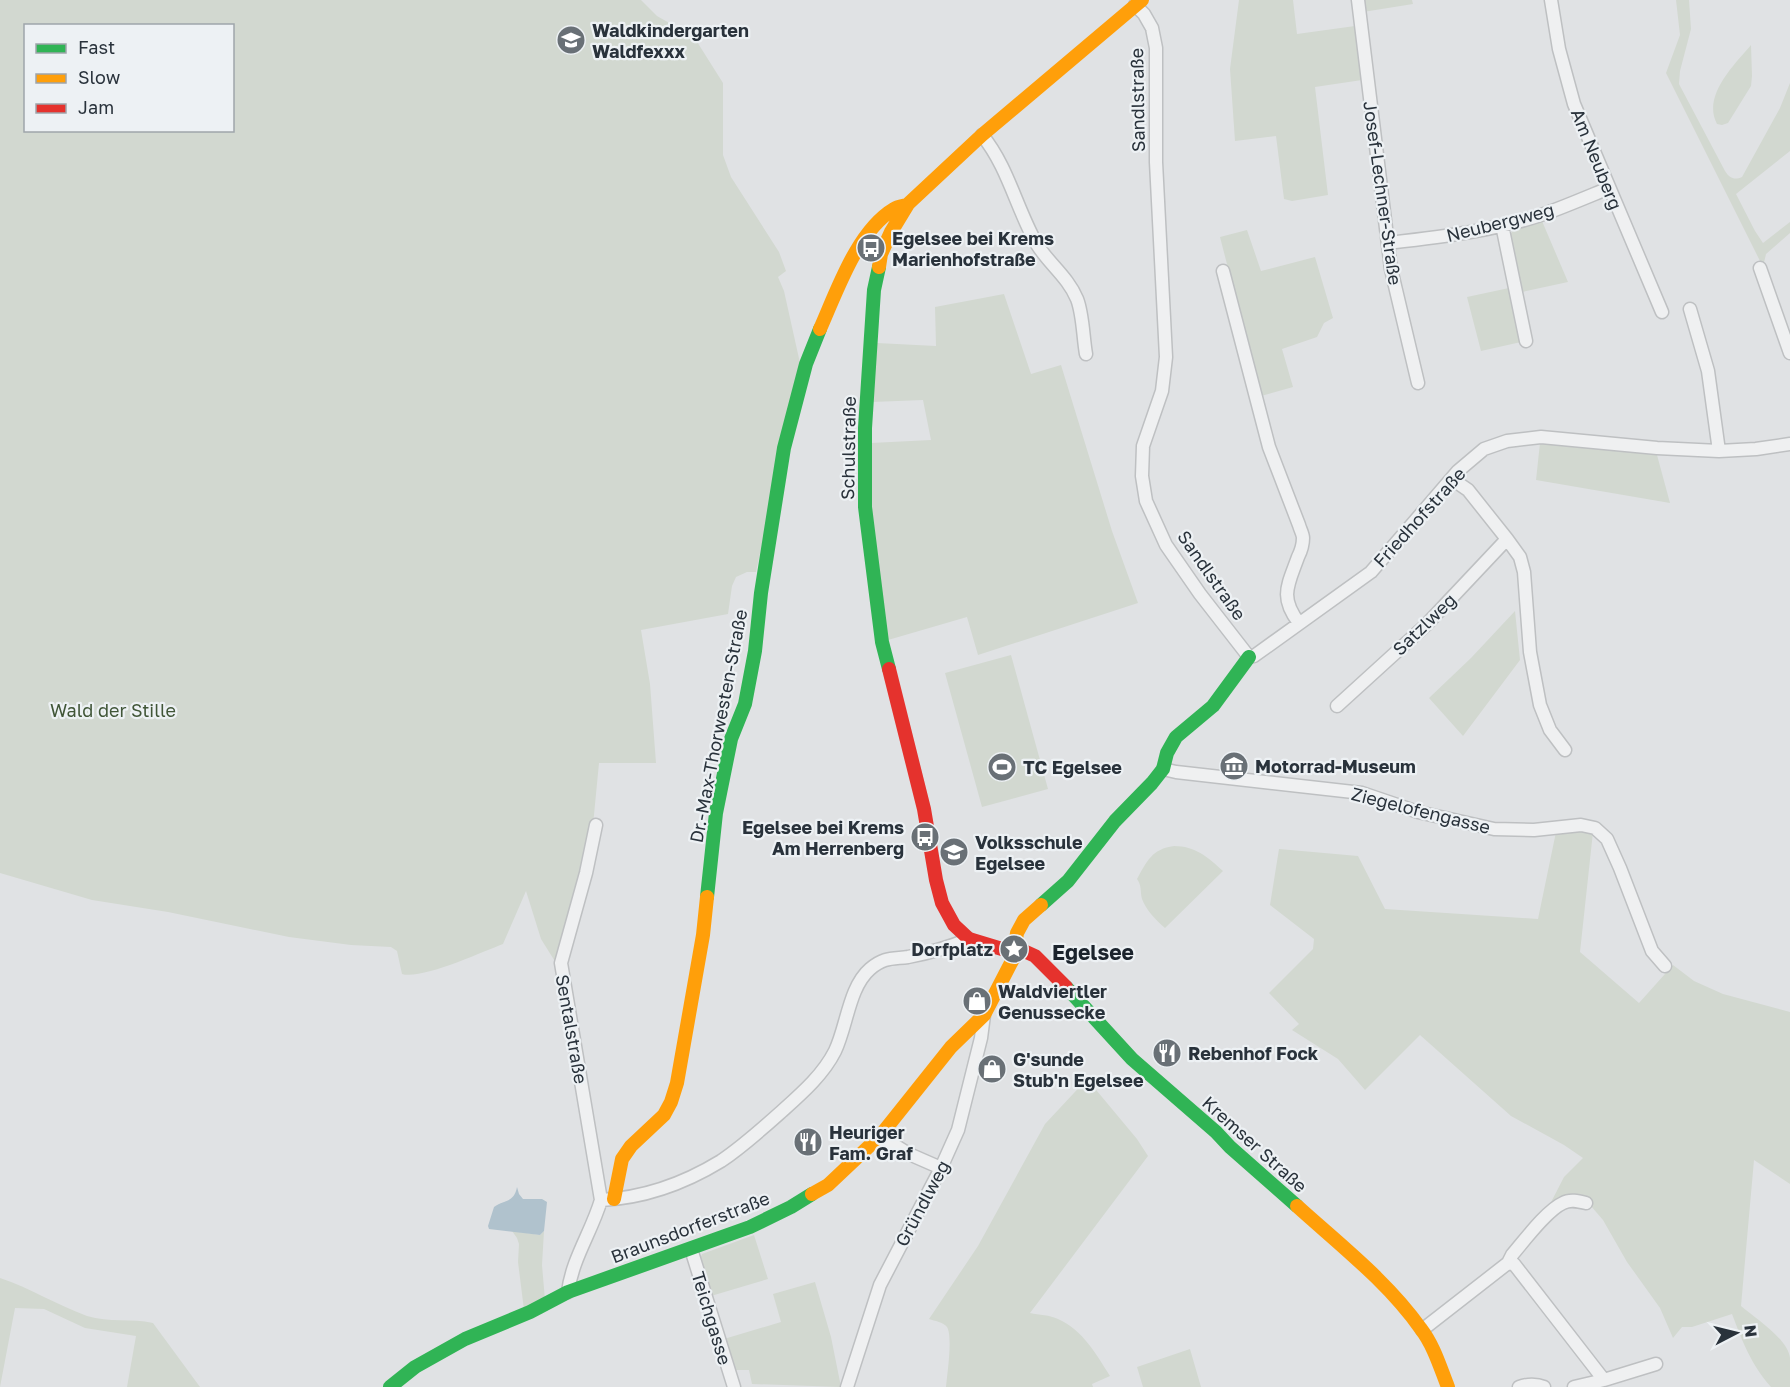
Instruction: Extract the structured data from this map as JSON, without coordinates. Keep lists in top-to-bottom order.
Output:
{
  "streets": {
    "street": [
      "Sandlstraße",
      "Am Neuberg",
      "Josef-Lechner-Straße",
      "Neubergweg",
      "Schulstraße",
      "Friedhofstraße",
      "Satzlweg",
      "Dr.-Max-Thorwesten-Straße",
      "Ziegelofengasse",
      "Sentalstraße",
      "Kremser Straße",
      "Gründlweg",
      "Braunsdorferstraße",
      "Teichgasse"
    ]
  },
  "crossings": [
    ["Sandlstraße", "Schulstraße"],
    ["Sandlstraße", "Friedhofstraße"],
    ["Am Neuberg", "Neubergweg"],
    ["Josef-Lechner-Straße", "Neubergweg"],
    ["Schulstraße", "Dr.-Max-Thorwesten-Straße"],
    ["Dr.-Max-Thorwesten-Straße", "Sentalstraße"],
    ["Dr.-Max-Thorwesten-Straße", "Braunsdorferstraße"],
    ["Kremser Straße", "Braunsdorferstraße"],
    ["Gründlweg", "Braunsdorferstraße"],
    ["Braunsdorferstraße", "Teichgasse"]
  ],
  "districts": ["Egelsee"],
  "parks": ["Wald der Stille"],
  "places": {
    "school or university": ["Waldkindergarten Waldfexxx", "Volksschule Egelsee"],
    "bus stop": ["Egelsee bei Krems Marienhofstraße", "Egelsee bei Krems Am Herrenberg"],
    "museum": ["Motorrad-Museum"],
    "sports": ["TC Egelsee"],
    "place": ["Dorfplatz"],
    "shop": ["Waldviertler Genussecke", "G'sunde Stub'n Egelsee"],
    "restaurant": ["Rebenhof Fock", "Heuriger Fam. Graf"]
  },
  "legend": ["Fast", "Slow", "Jam"],
  "north": "right"
}
